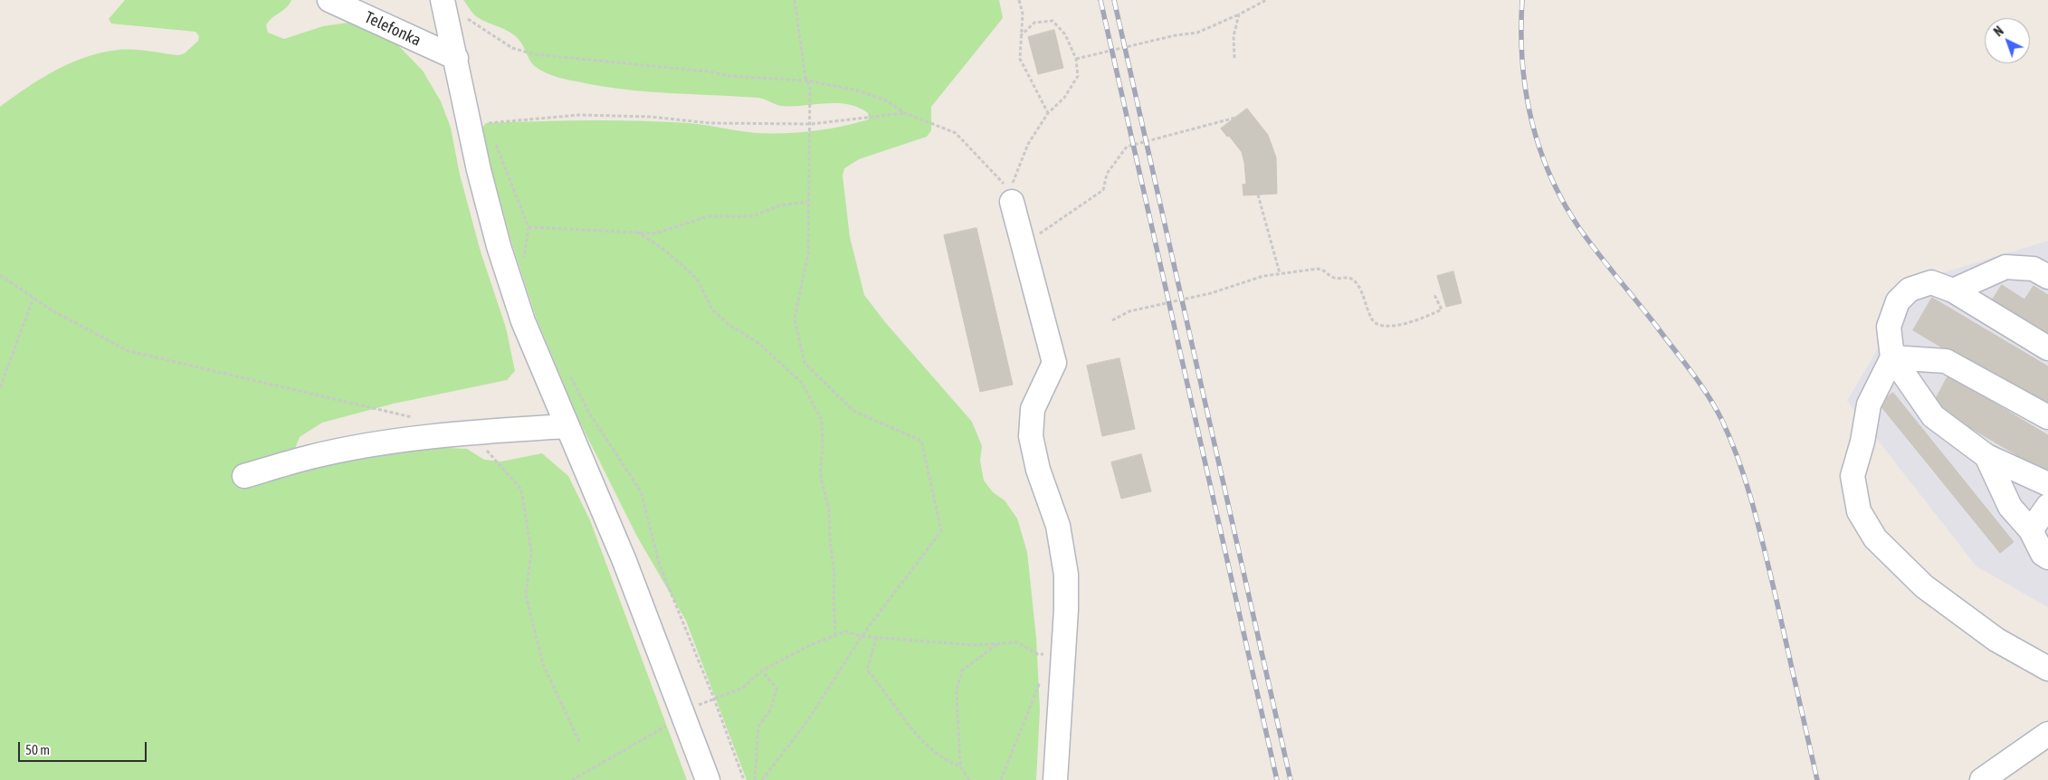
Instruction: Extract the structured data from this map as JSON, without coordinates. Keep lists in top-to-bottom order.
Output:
{
  "streets": {
    "street": ["Telefonka"]
  },
  "scale_bar": "50 m",
  "north": "top left"
}
